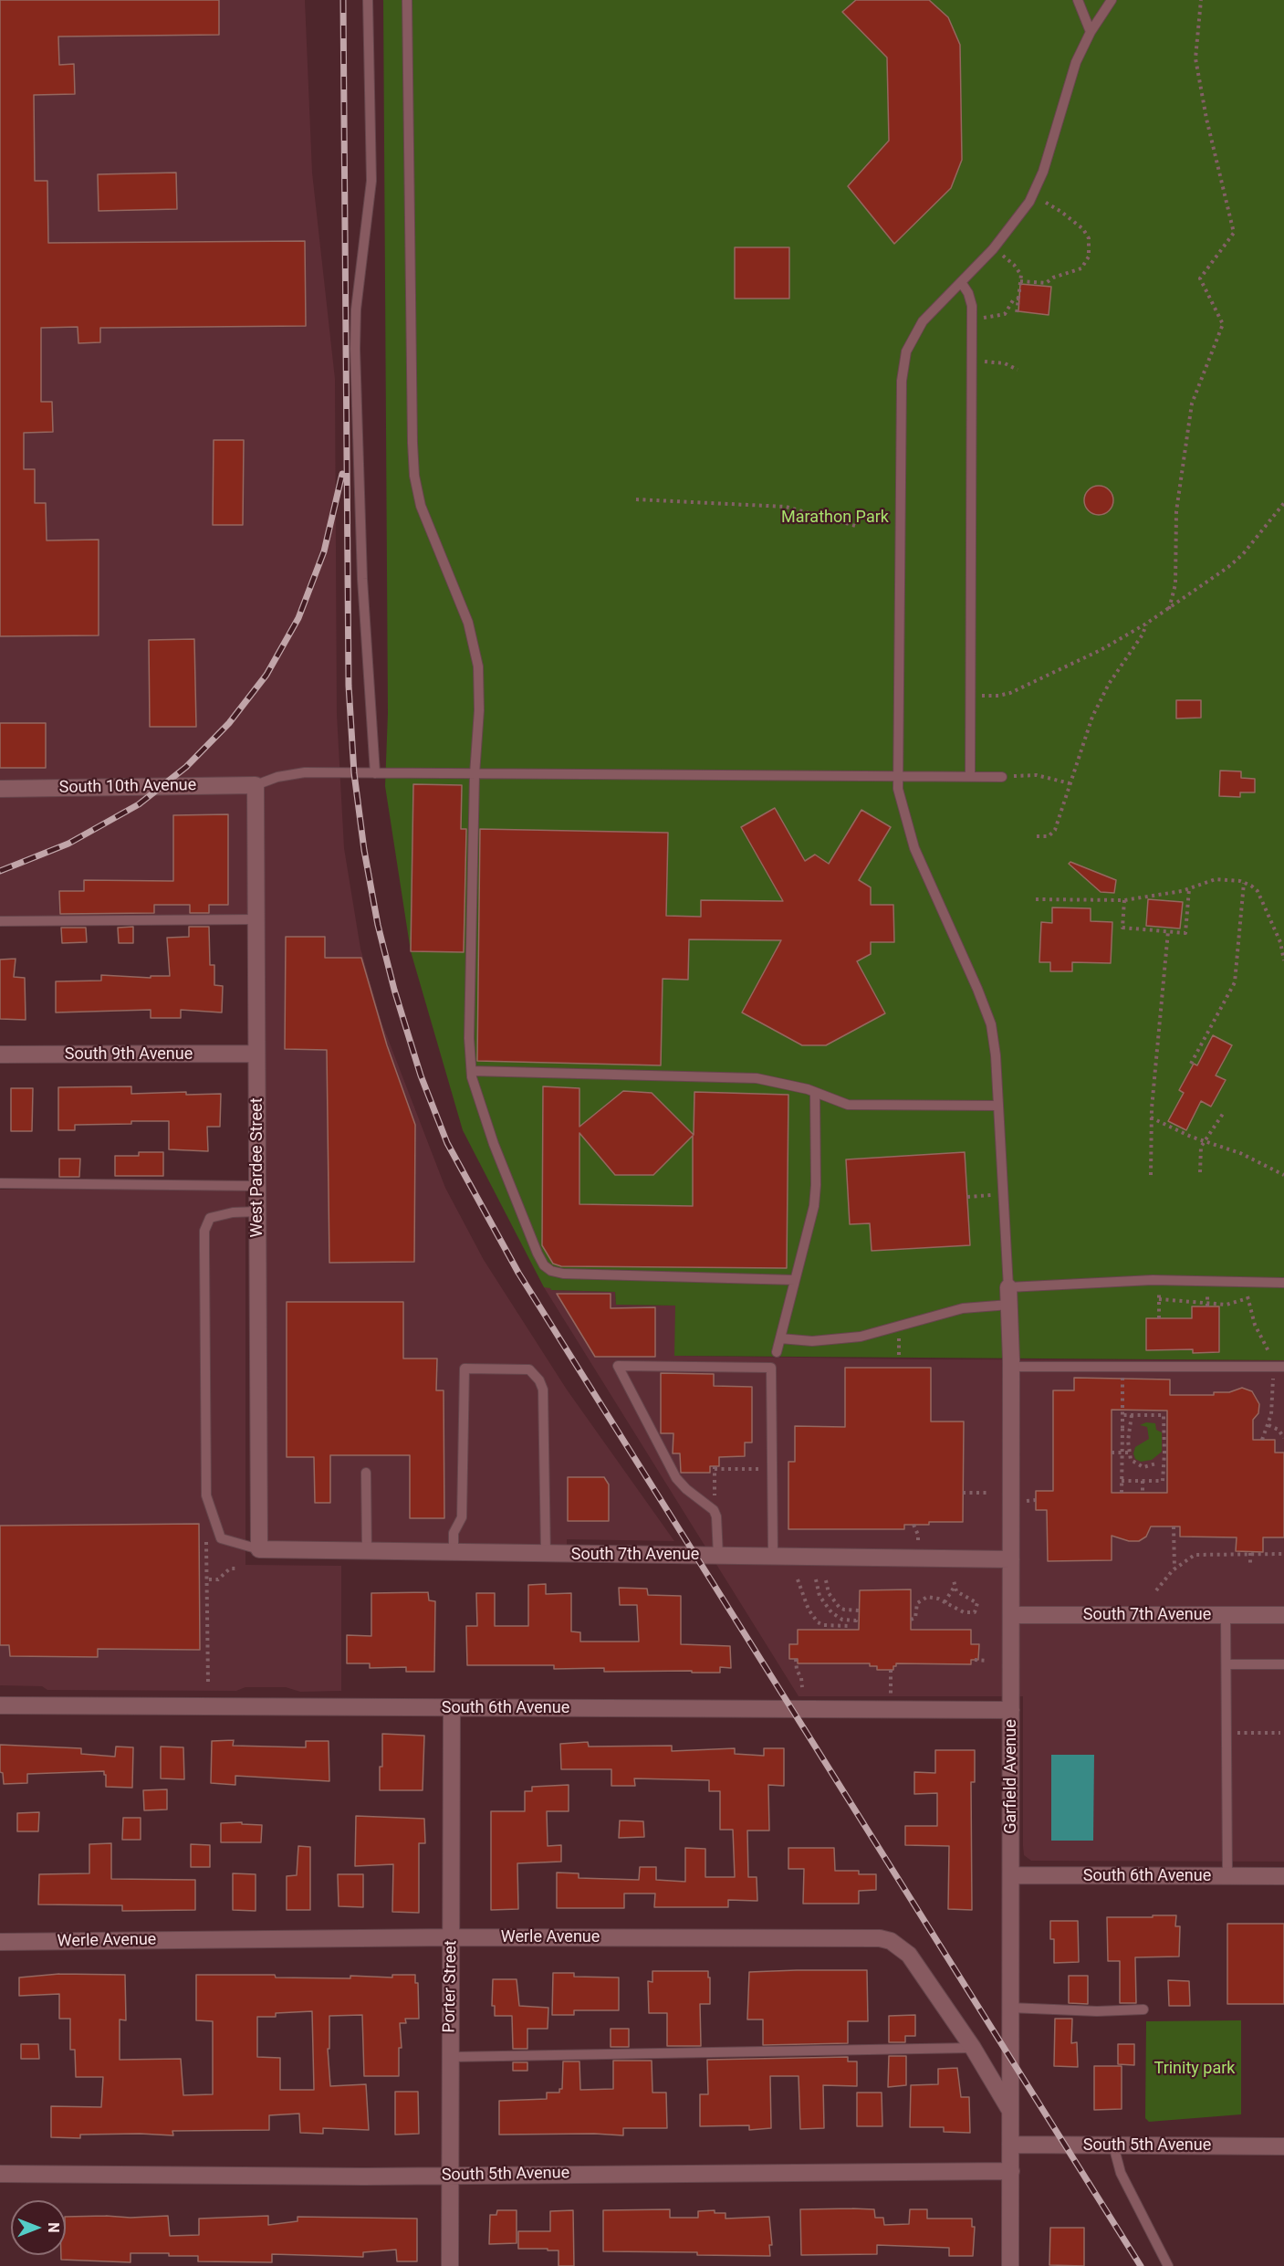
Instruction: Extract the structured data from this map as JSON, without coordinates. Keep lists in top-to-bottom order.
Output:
{
  "streets": {
    "street": [
      "South 10th Avenue",
      "South 9th Avenue",
      "West Pardee Street",
      "South 7th Avenue",
      "South 6th Avenue",
      "Garfield Avenue",
      "Werle Avenue",
      "Porter Street",
      "South 5th Avenue"
    ]
  },
  "crossings": [
    ["South 10th Avenue", "West Pardee Street"],
    ["South 9th Avenue", "West Pardee Street"],
    ["West Pardee Street", "South 7th Avenue"],
    ["South 7th Avenue", "Garfield Avenue"],
    ["South 6th Avenue", "Garfield Avenue"],
    ["South 6th Avenue", "Porter Street"],
    ["Garfield Avenue", "Werle Avenue"],
    ["Garfield Avenue", "South 5th Avenue"],
    ["Werle Avenue", "Porter Street"],
    ["Porter Street", "South 5th Avenue"]
  ],
  "parks": ["Marathon Park", "Trinity park"],
  "north": "right"
}
